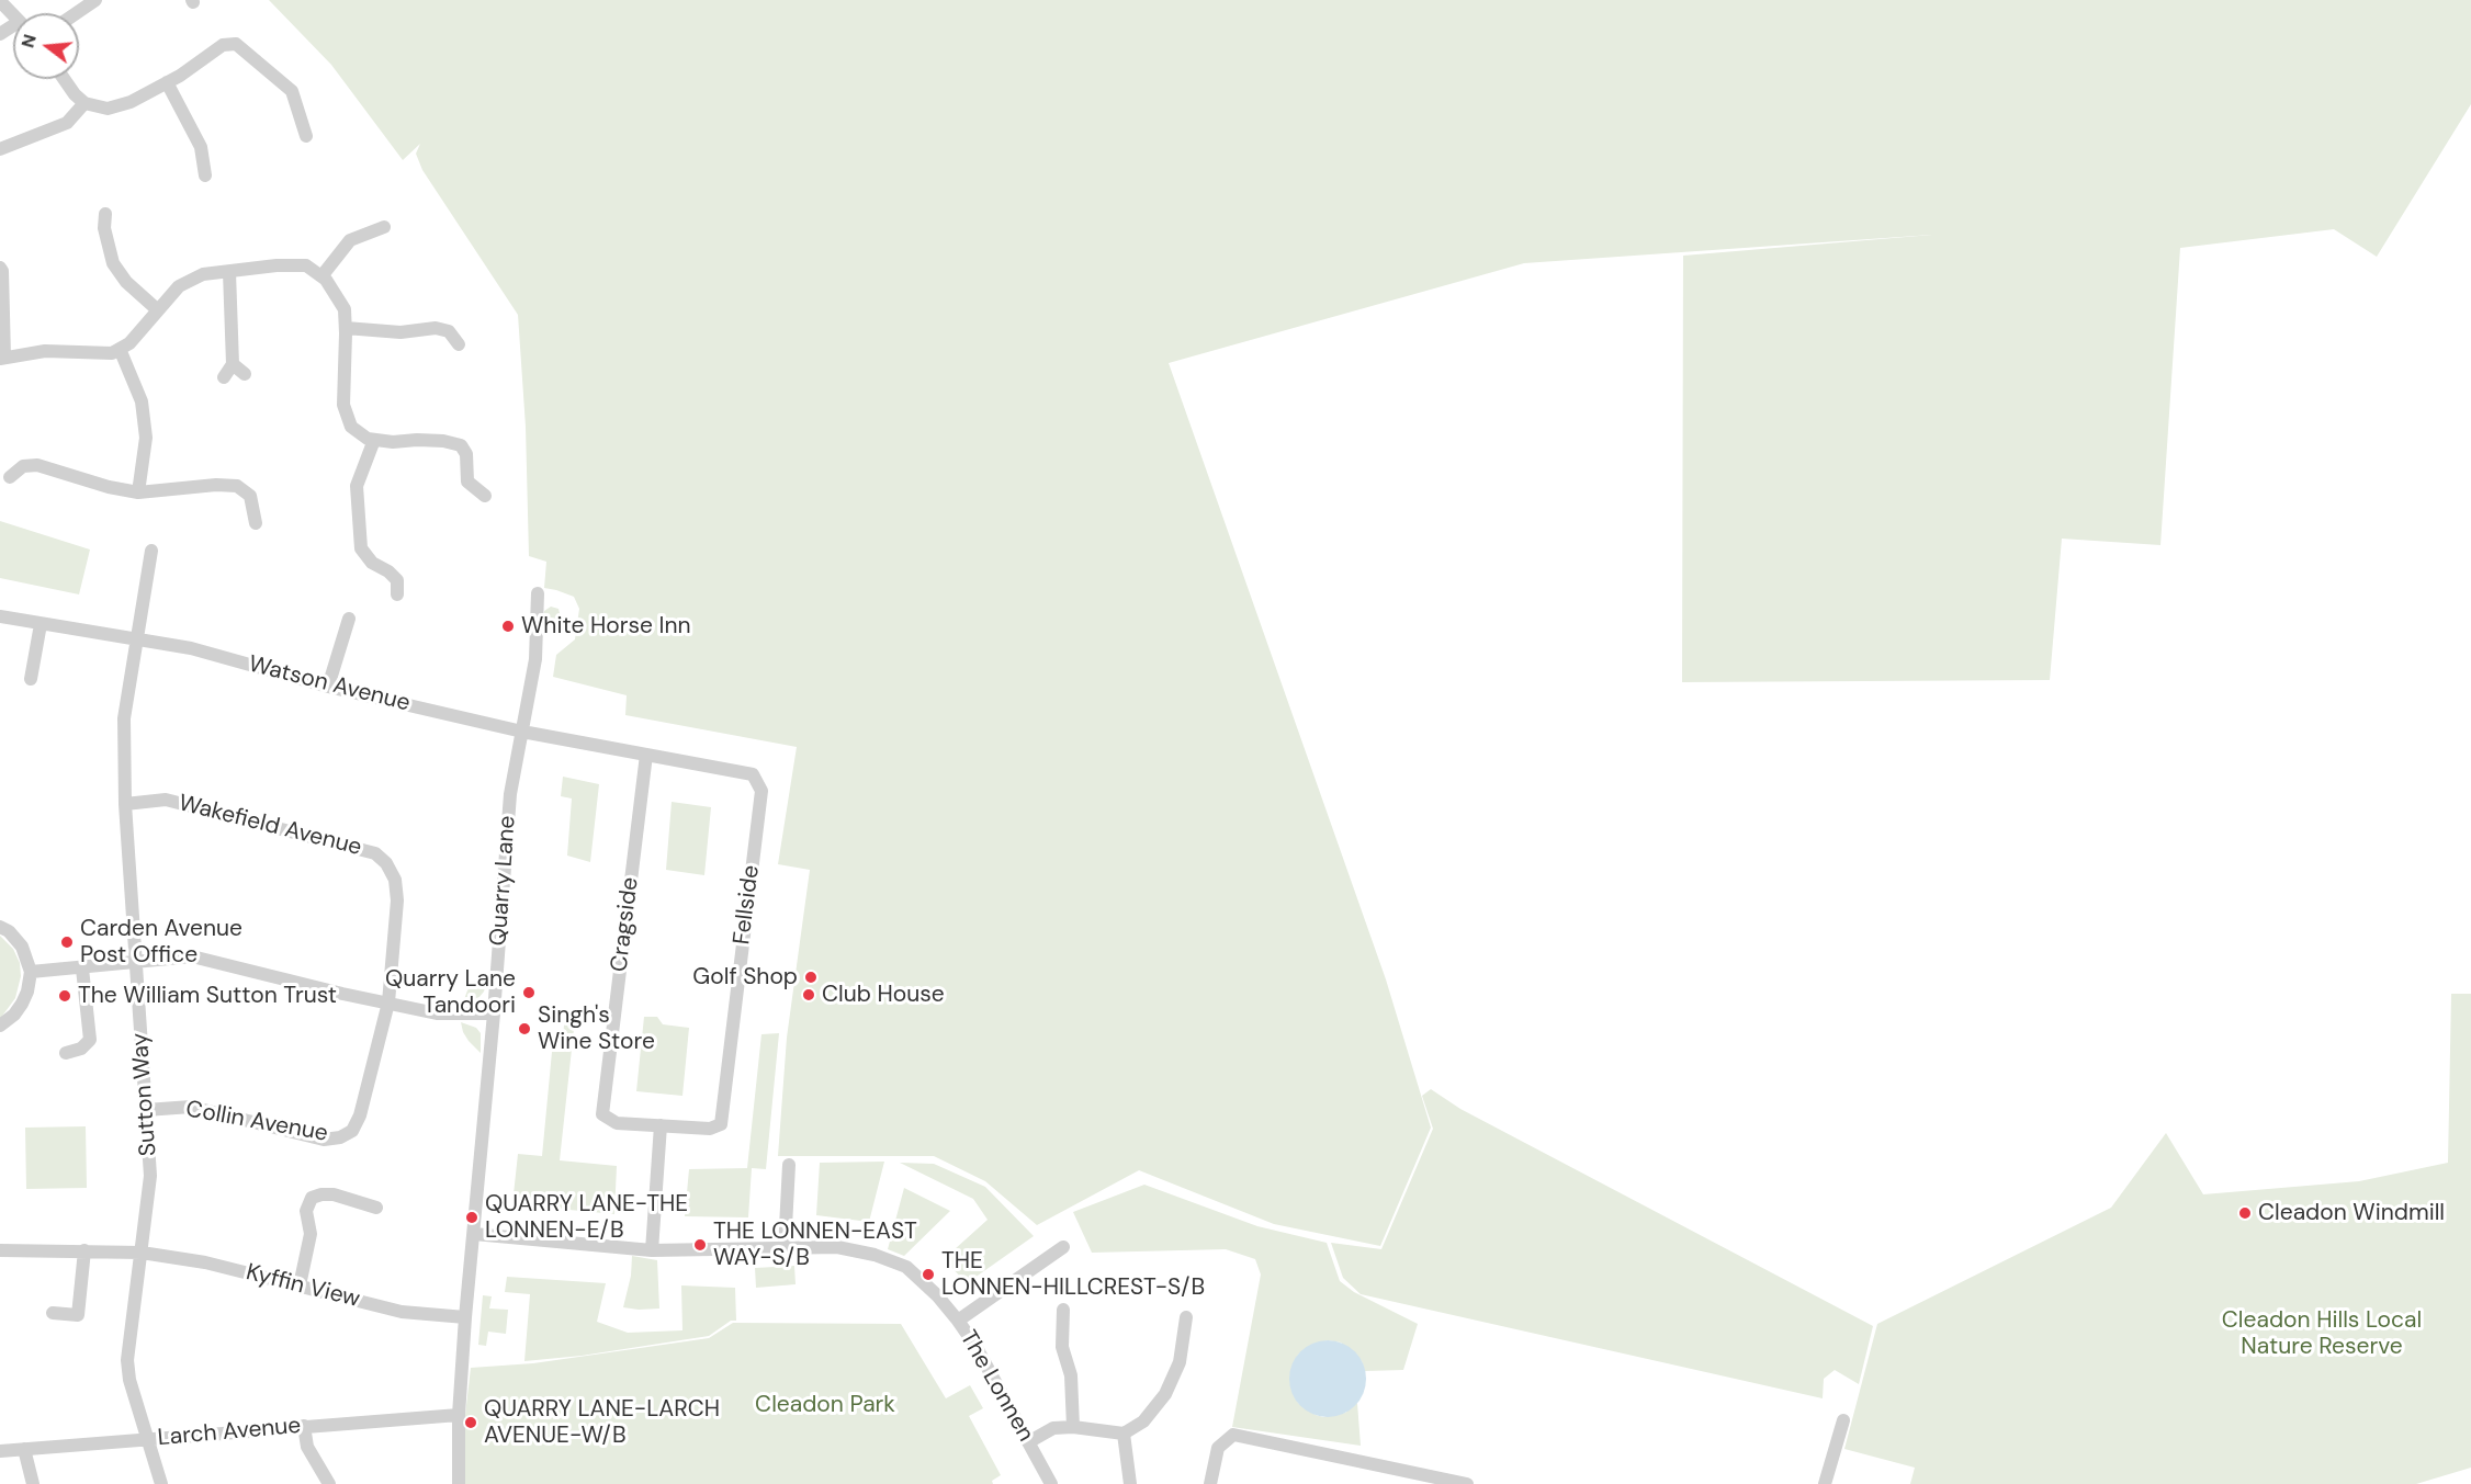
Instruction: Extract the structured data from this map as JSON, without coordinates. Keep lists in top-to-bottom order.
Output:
{
  "streets": {
    "street": [
      "Watson Avenue",
      "Wakefield Avenue",
      "Quarry Lane",
      "Fellside",
      "Cragside",
      "Sutton Way",
      "Collin Avenue",
      "Kyffin View",
      "The Lonnen",
      "Larch Avenue"
    ]
  },
  "crossings": [
    ["Watson Avenue", "Quarry Lane"],
    ["Watson Avenue", "Fellside"],
    ["Watson Avenue", "Cragside"],
    ["Watson Avenue", "Sutton Way"],
    ["Wakefield Avenue", "Sutton Way"],
    ["Wakefield Avenue", "Collin Avenue"],
    ["Quarry Lane", "Kyffin View"],
    ["Quarry Lane", "The Lonnen"],
    ["Quarry Lane", "Larch Avenue"],
    ["Fellside", "Cragside"],
    ["Sutton Way", "Collin Avenue"],
    ["Sutton Way", "Kyffin View"],
    ["Sutton Way", "Larch Avenue"]
  ],
  "parks": ["Cleadon Hills Local Nature Reserve", "Cleadon Park"],
  "places": [
    "White Horse Inn",
    "Carden Avenue Post Office",
    "Golf Shop",
    "Quarry Lane Tandoori",
    "Club House",
    "The William Sutton Trust",
    "Singh's Wine Store",
    "Cleadon Windmill",
    "QUARRY LANE-THE LONNEN-E/B",
    "THE LONNEN-EAST WAY-S/B",
    "THE LONNEN-HILLCREST-S/B",
    "QUARRY LANE-LARCH AVENUE-W/B"
  ],
  "north": "left"
}
